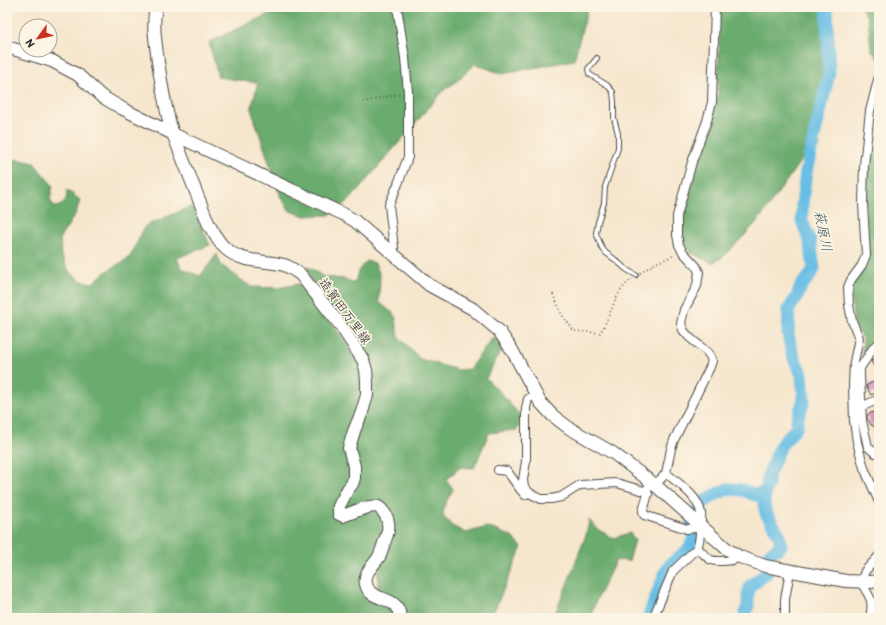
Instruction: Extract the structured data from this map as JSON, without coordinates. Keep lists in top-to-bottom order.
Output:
{
  "streets": {
    "street": ["造賀田万里線"]
  },
  "water": ["萩原川"],
  "north": "bottom left"
}
